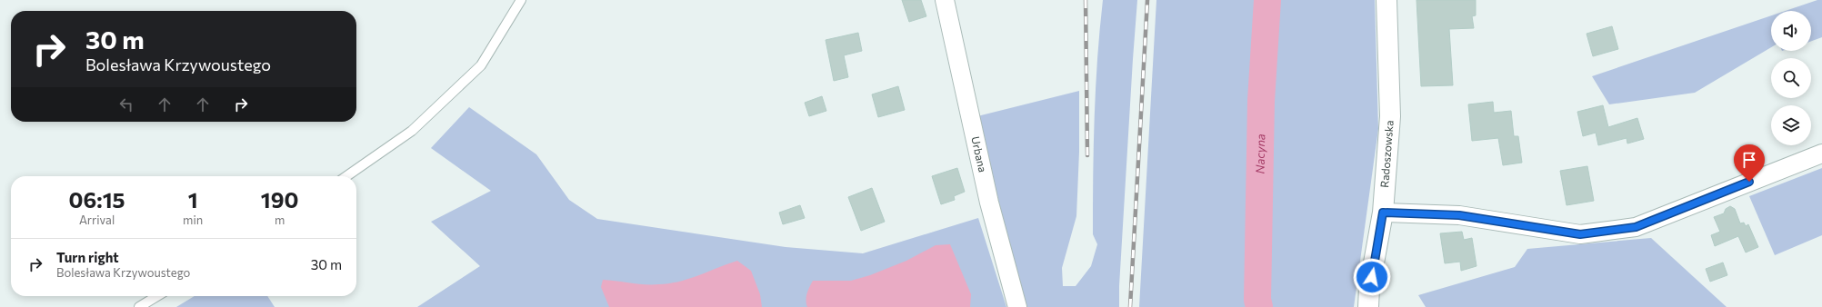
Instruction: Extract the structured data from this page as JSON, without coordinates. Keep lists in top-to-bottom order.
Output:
{
  "streets": {
    "street": ["Urbana", "Radoszowska"]
  },
  "water": ["Nacyna"],
  "page": {
    "turn": ["30 m", "Bolesława Krzywoustego"],
    "eta": [
      "06:15",
      "Arrival",
      "1",
      "min",
      "190",
      "m"
    ],
    "list": [
      {
        "name": "Turn right",
        "note": "Bolesława Krzywoustego",
        "value": "30 m"
      }
    ]
  }
}
